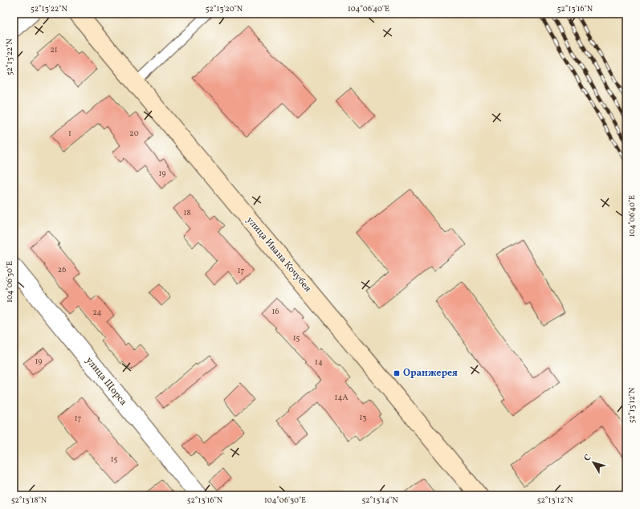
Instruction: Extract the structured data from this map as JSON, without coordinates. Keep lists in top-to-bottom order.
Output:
{
  "streets": {
    "street": ["улица Ивана Кочубея", "улица Щорса"]
  },
  "places": {
    "transit": ["Оранжерея"]
  },
  "house_numbers": [
    "21",
    "1",
    "20",
    "19",
    "18",
    "26",
    "17",
    "16",
    "24",
    "15",
    "19",
    "14",
    "14А",
    "13",
    "17",
    "15"
  ],
  "north": "top left",
  "coordinates": [
    "52°13'22\"N",
    "52°13'20\"N",
    "104°06'40\"E",
    "52°13'16\"N",
    "104°06'30\"E",
    "52°13'12\"N",
    "52°13'18\"N",
    "52°13'14\"N"
  ]
}
